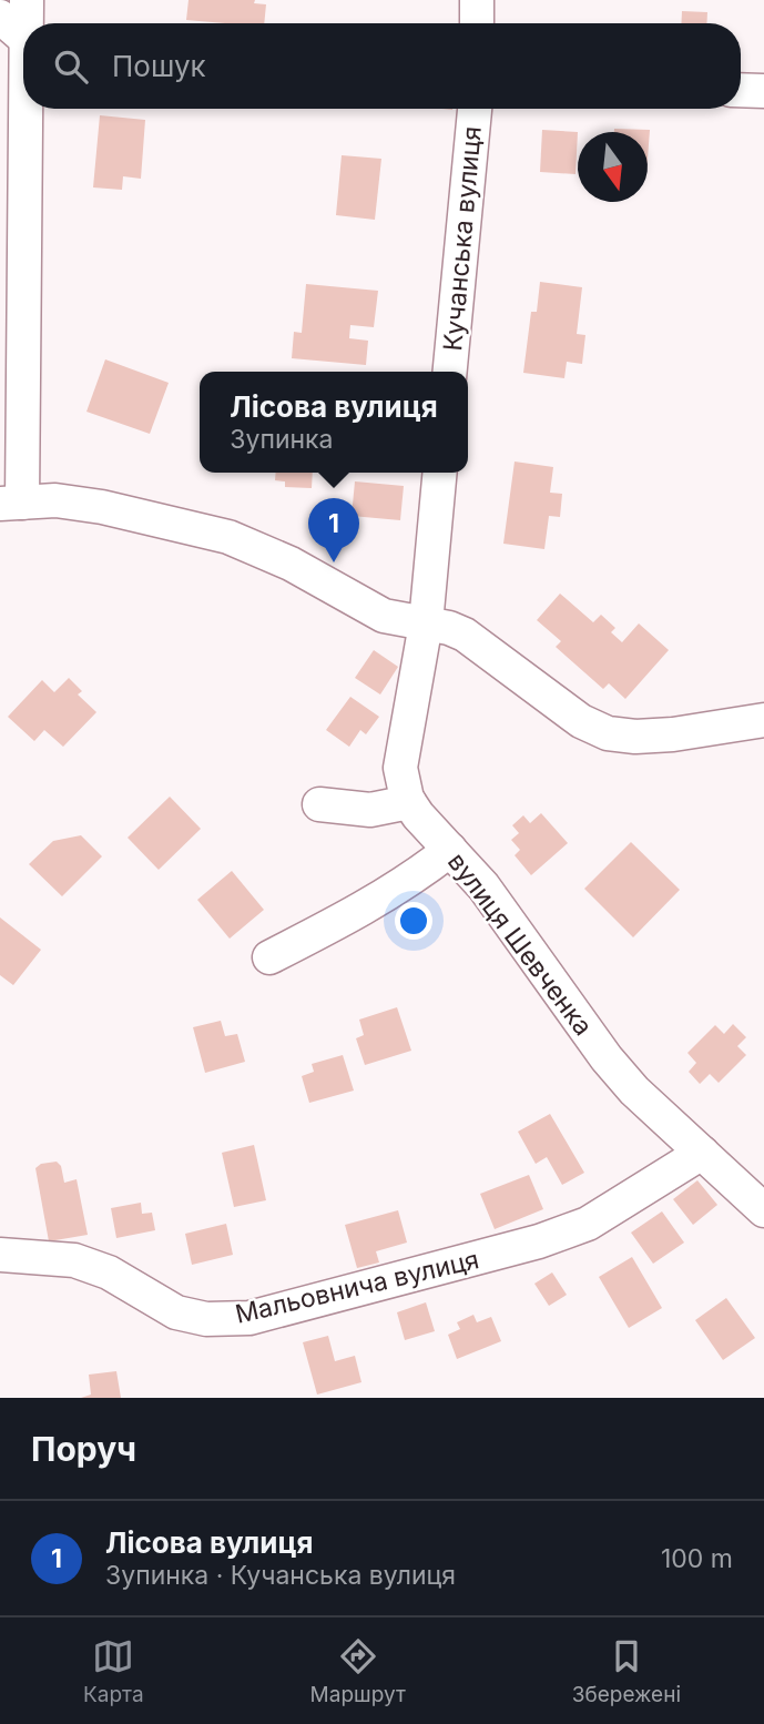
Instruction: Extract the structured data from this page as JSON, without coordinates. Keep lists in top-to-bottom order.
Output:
{
  "streets": {
    "street": ["Кучанська вулиця", "вулиця Шевченка", "Мальовнича вулиця"]
  },
  "crossings": [
    ["вулиця Шевченка", "Мальовнича вулиця"]
  ],
  "north": "bottom",
  "page": {
    "search": "Пошук",
    "popup": ["Лісова вулиця", "Зупинка"],
    "pins": "1",
    "heading": "Поруч",
    "list": [
      {
        "mark": "1",
        "name": "Лісова вулиця",
        "note": "Зупинка · Кучанська вулиця",
        "value": "100 m"
      }
    ],
    "nav": ["Карта", "Маршрут", "Збережені"]
  }
}
